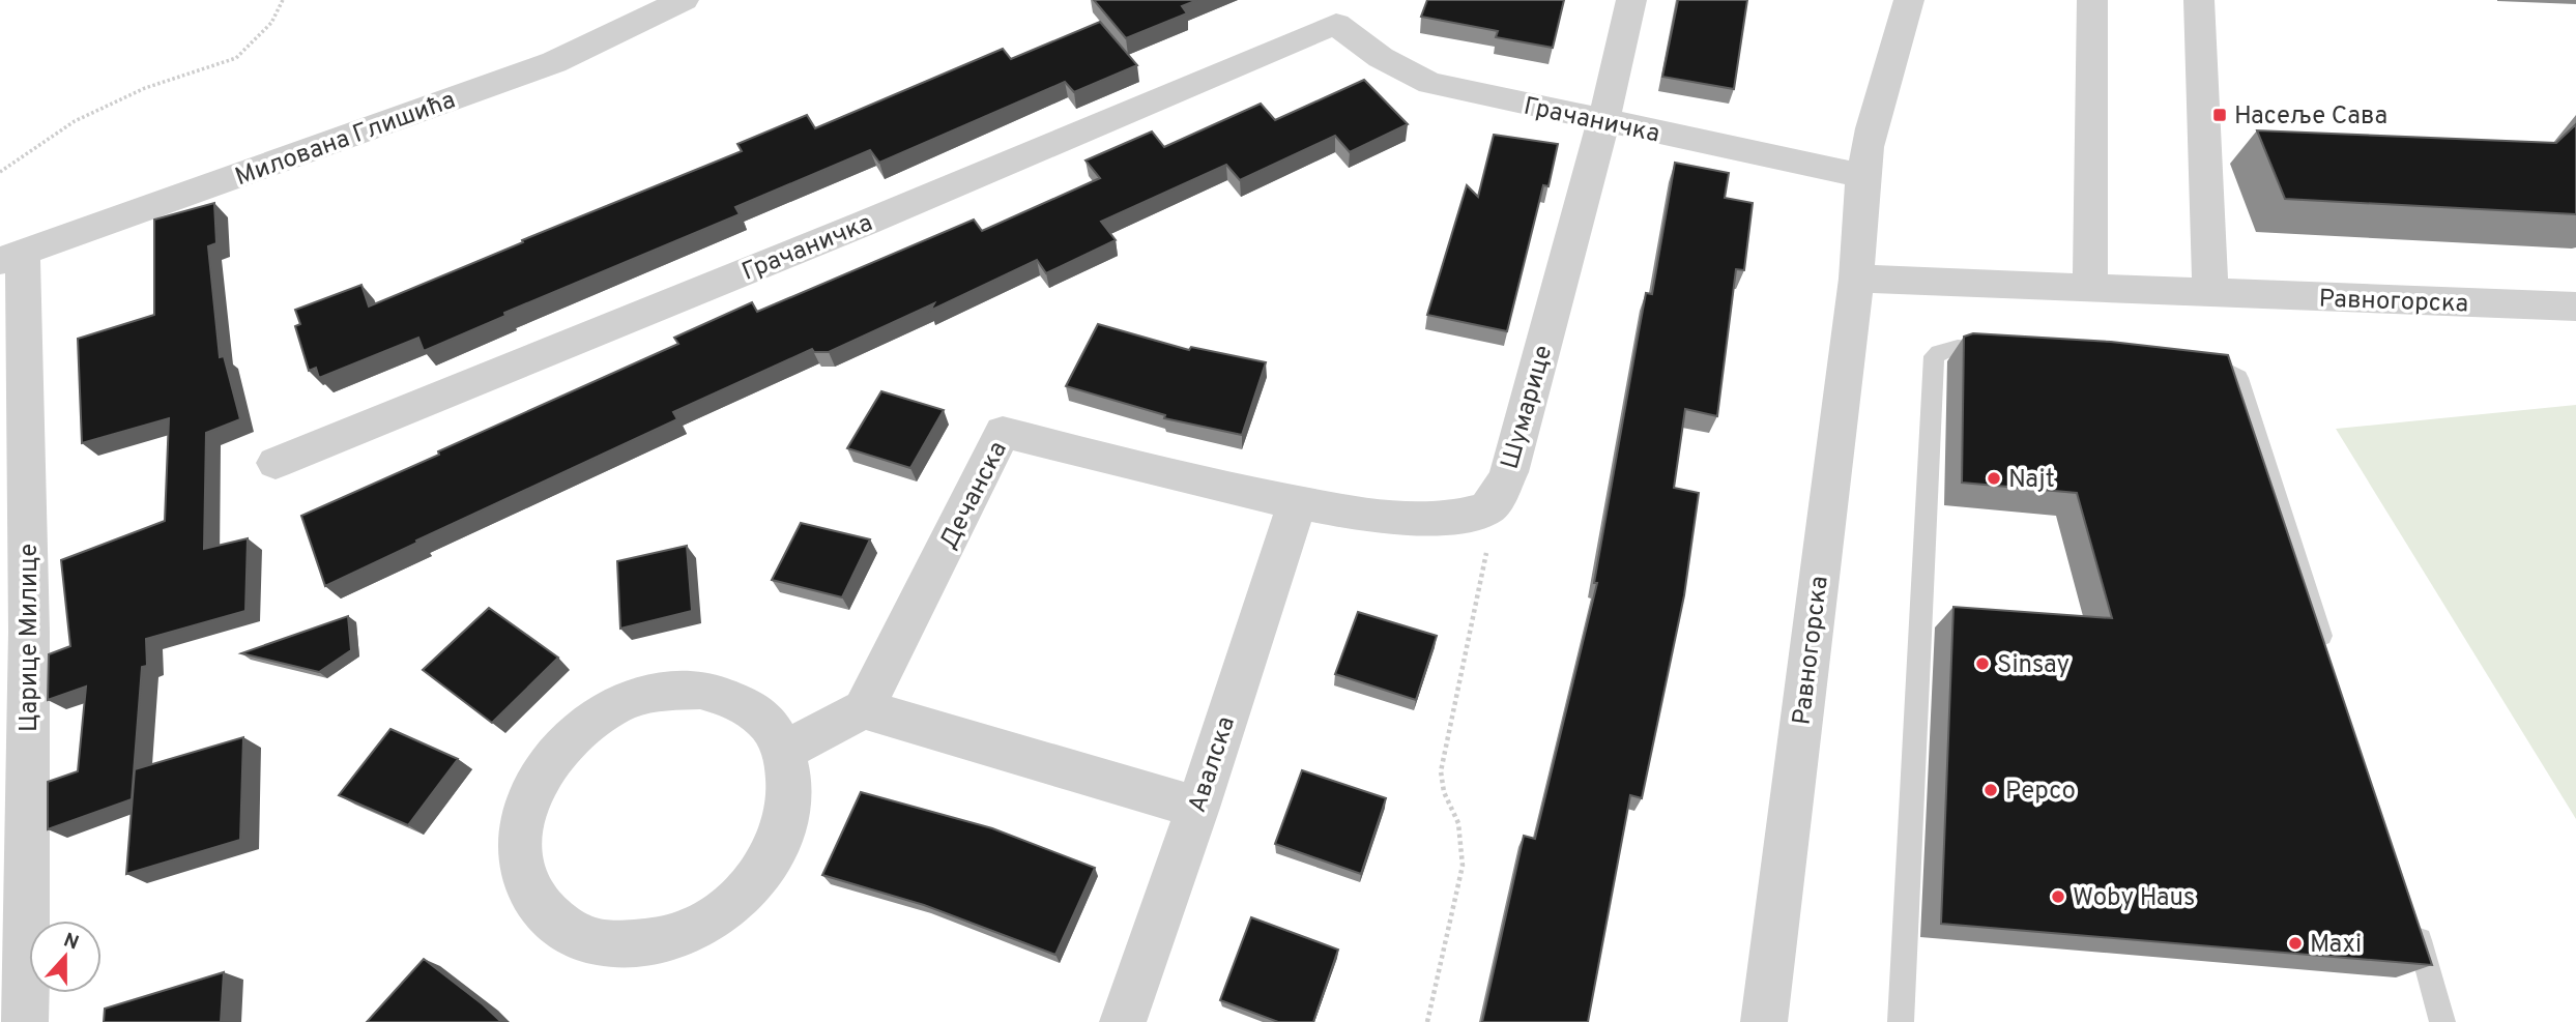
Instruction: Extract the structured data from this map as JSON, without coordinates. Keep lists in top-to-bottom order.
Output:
{
  "streets": {
    "street": [
      "Грачаничка",
      "Милована Глишића",
      "Равногорска",
      "Шумарице",
      "Дечанска",
      "Царице Милице",
      "Авалска"
    ]
  },
  "crossings": [
    ["Грачаничка", "Равногорска"],
    ["Грачаничка", "Шумарице"],
    ["Милована Глишића", "Царице Милице"],
    ["Дечанска", "Авалска"]
  ],
  "places": {
    "transit": ["Насеље Сава"],
    "other": [
      "Najt",
      "Sinsay",
      "Pepco",
      "Woby Haus",
      "Maxi"
    ]
  },
  "north": "top"
}
